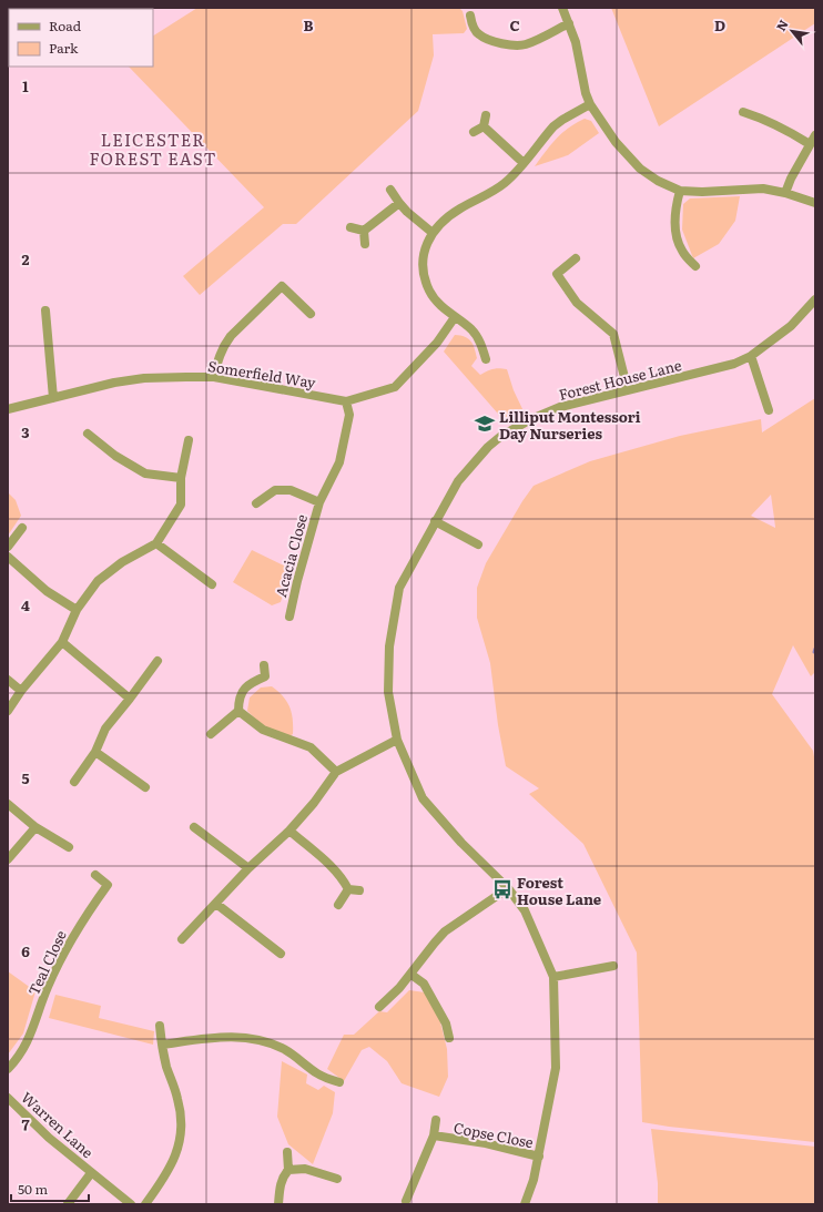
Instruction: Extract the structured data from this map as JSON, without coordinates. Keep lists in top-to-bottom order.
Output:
{
  "streets": {
    "street": [
      "Somerfield Way",
      "Forest House Lane",
      "Acacia Close",
      "Teal Close",
      "Warren Lane",
      "Copse Close"
    ]
  },
  "crossings": [
    ["Somerfield Way", "Acacia Close"],
    ["Forest House Lane", "Copse Close"]
  ],
  "districts": ["LEICESTER FOREST EAST"],
  "places": {
    "school or university": ["Lilliput Montessori Day Nurseries"],
    "bus stop": ["Forest House Lane"]
  },
  "legend": ["Road", "Park"],
  "scale_bar": "50 m",
  "north": "top left",
  "grid": {
    "columns": ["B", "C", "D"],
    "rows": [
      "1",
      "2",
      "3",
      "4",
      "5",
      "6",
      "7"
    ]
  }
}
